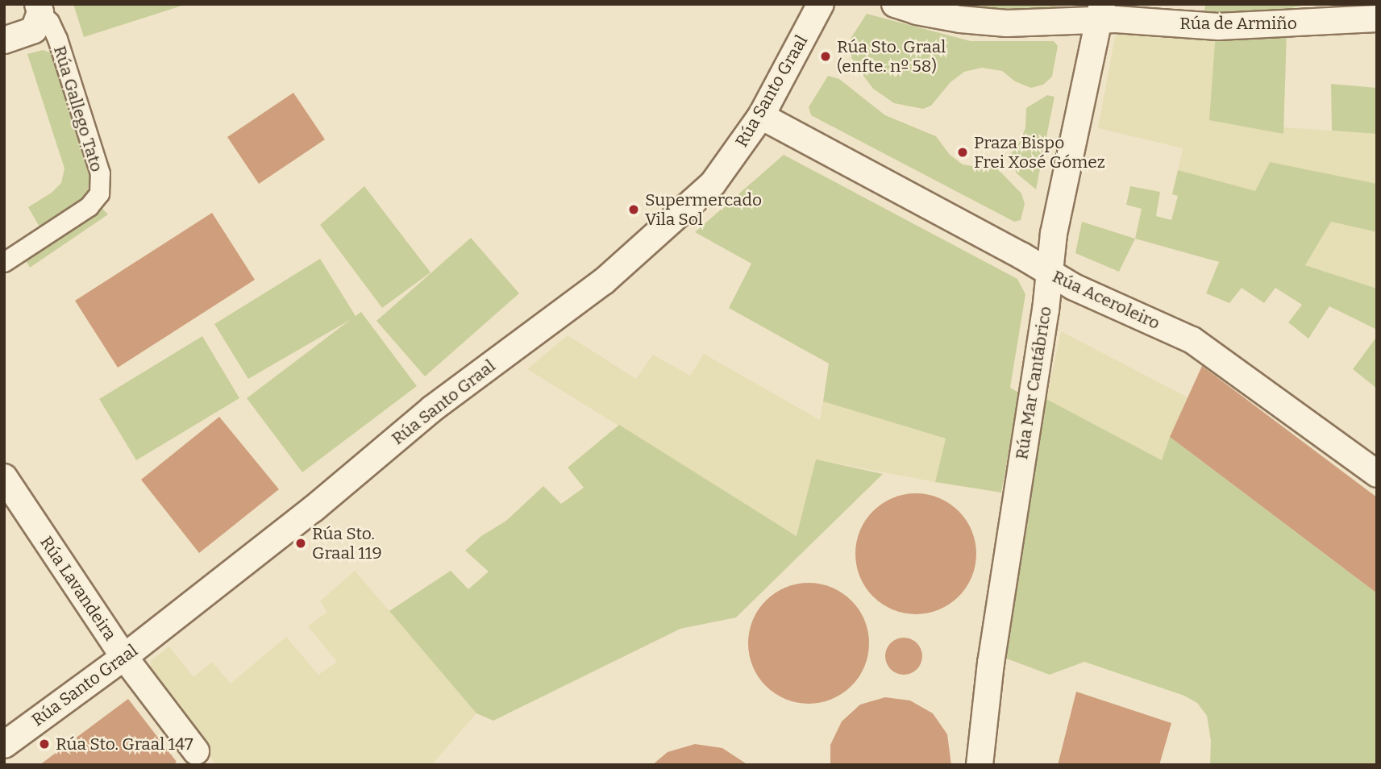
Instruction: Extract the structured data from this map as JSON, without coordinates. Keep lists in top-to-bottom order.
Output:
{
  "streets": {
    "street": [
      "Rúa de Armiño",
      "Rúa Santo Graal",
      "Rúa Gallego Tato",
      "Rúa Aceroleiro",
      "Rúa Mar Cantábrico",
      "Rúa Lavandeira"
    ]
  },
  "crossings": [
    ["Rúa de Armiño", "Rúa Mar Cantábrico"],
    ["Rúa Santo Graal", "Rúa Aceroleiro"],
    ["Rúa Santo Graal", "Rúa Lavandeira"],
    ["Rúa Aceroleiro", "Rúa Mar Cantábrico"]
  ],
  "places": [
    "Rúa Sto. Graal (enfte. nº 58)",
    "Praza Bispo Frei Xosé Gómez",
    "Supermercado Vila Sol",
    "Rúa Sto. Graal 119",
    "Rúa Sto. Graal 147"
  ]
}
